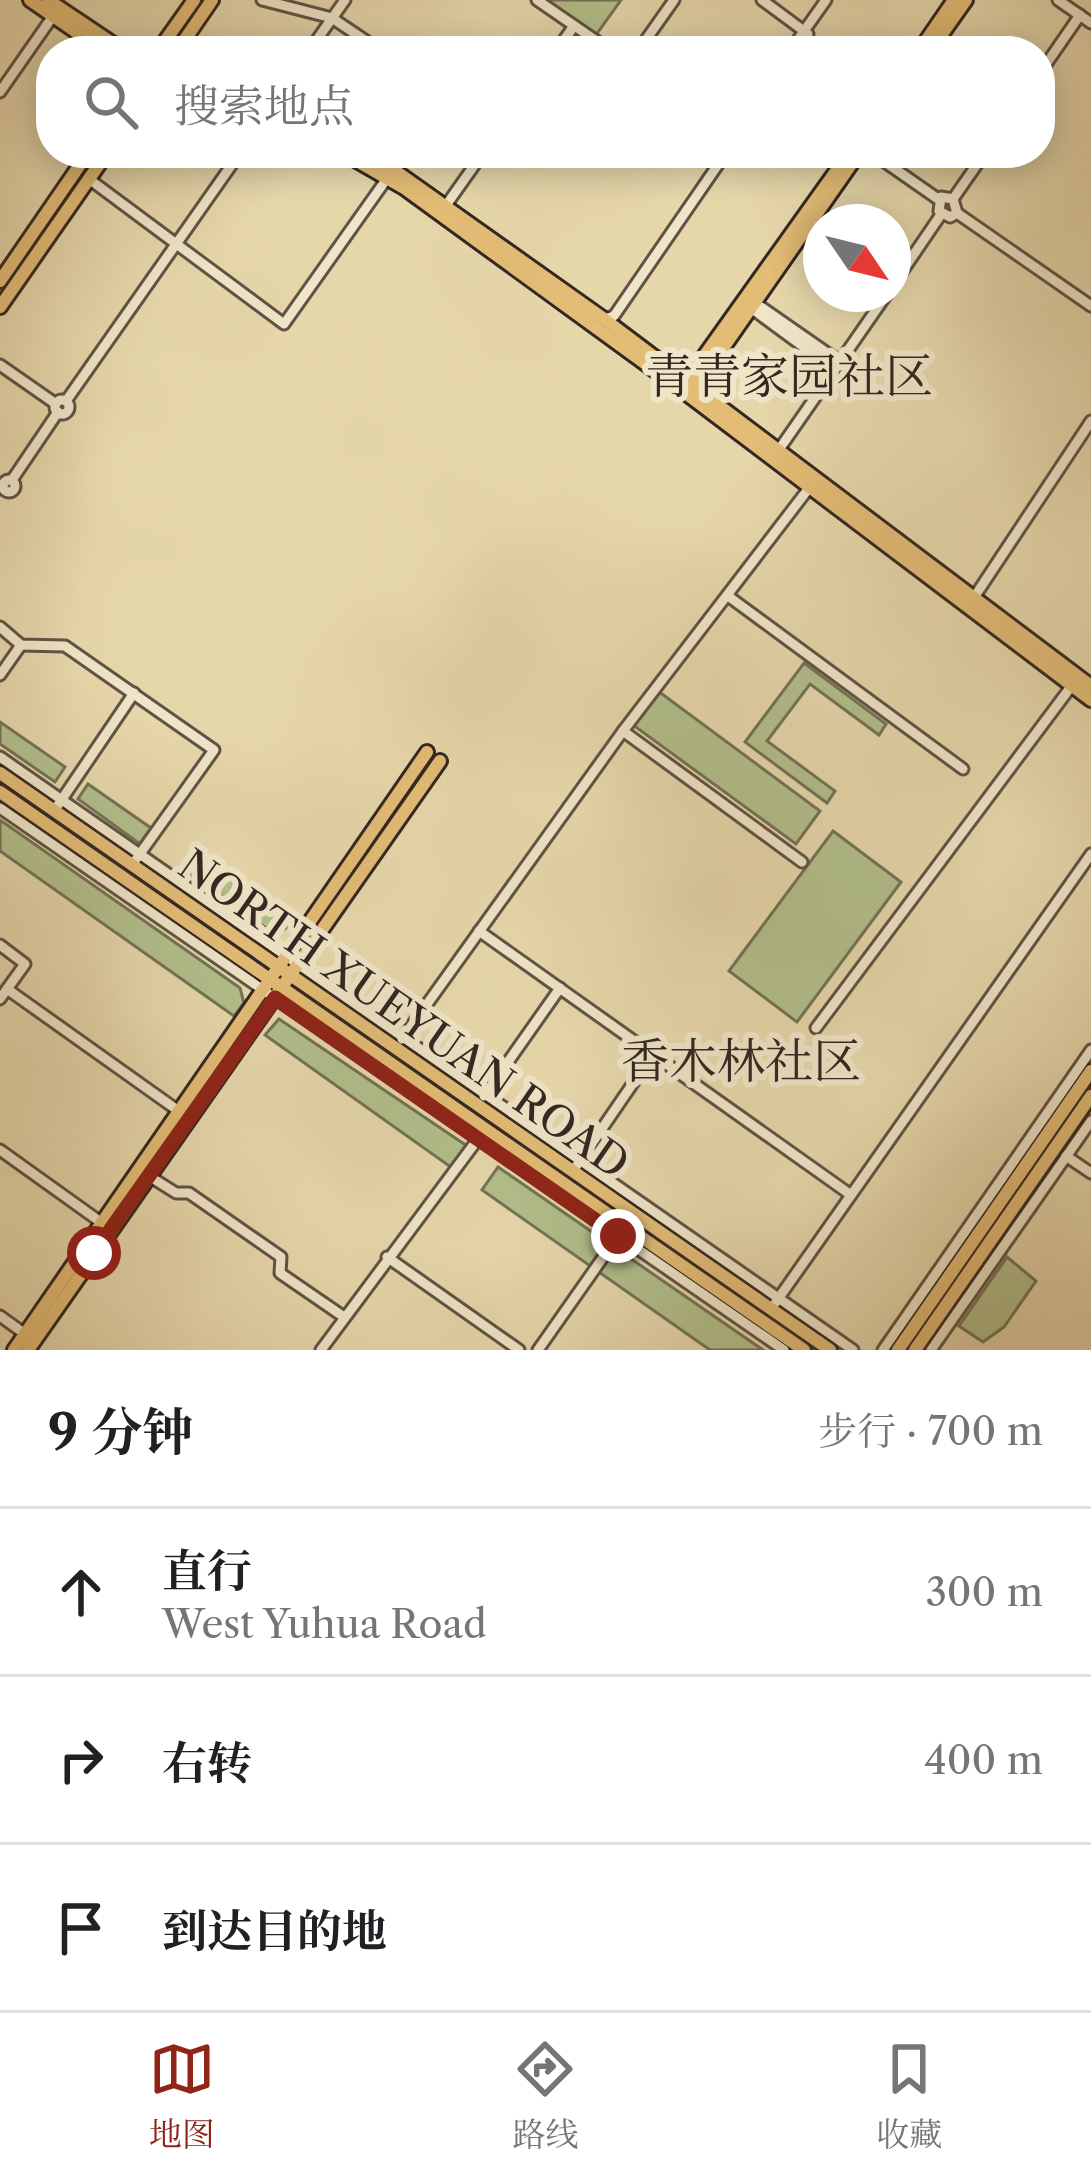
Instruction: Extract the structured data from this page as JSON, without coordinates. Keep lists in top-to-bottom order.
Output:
{
  "streets": {
    "main road": ["NORTH XUEYUAN ROAD"]
  },
  "districts": ["青青家园社区", "香木林社区"],
  "north": "bottom right",
  "page": {
    "search": "搜索地点",
    "heading": ["9 分钟", "步行 · 700 m"],
    "list": [
      ["直行", "West Yuhua Road", "300 m"],
      ["右转", "400 m"],
      "到达目的地"
    ],
    "nav": ["地图", "路线", "收藏"]
  }
}
